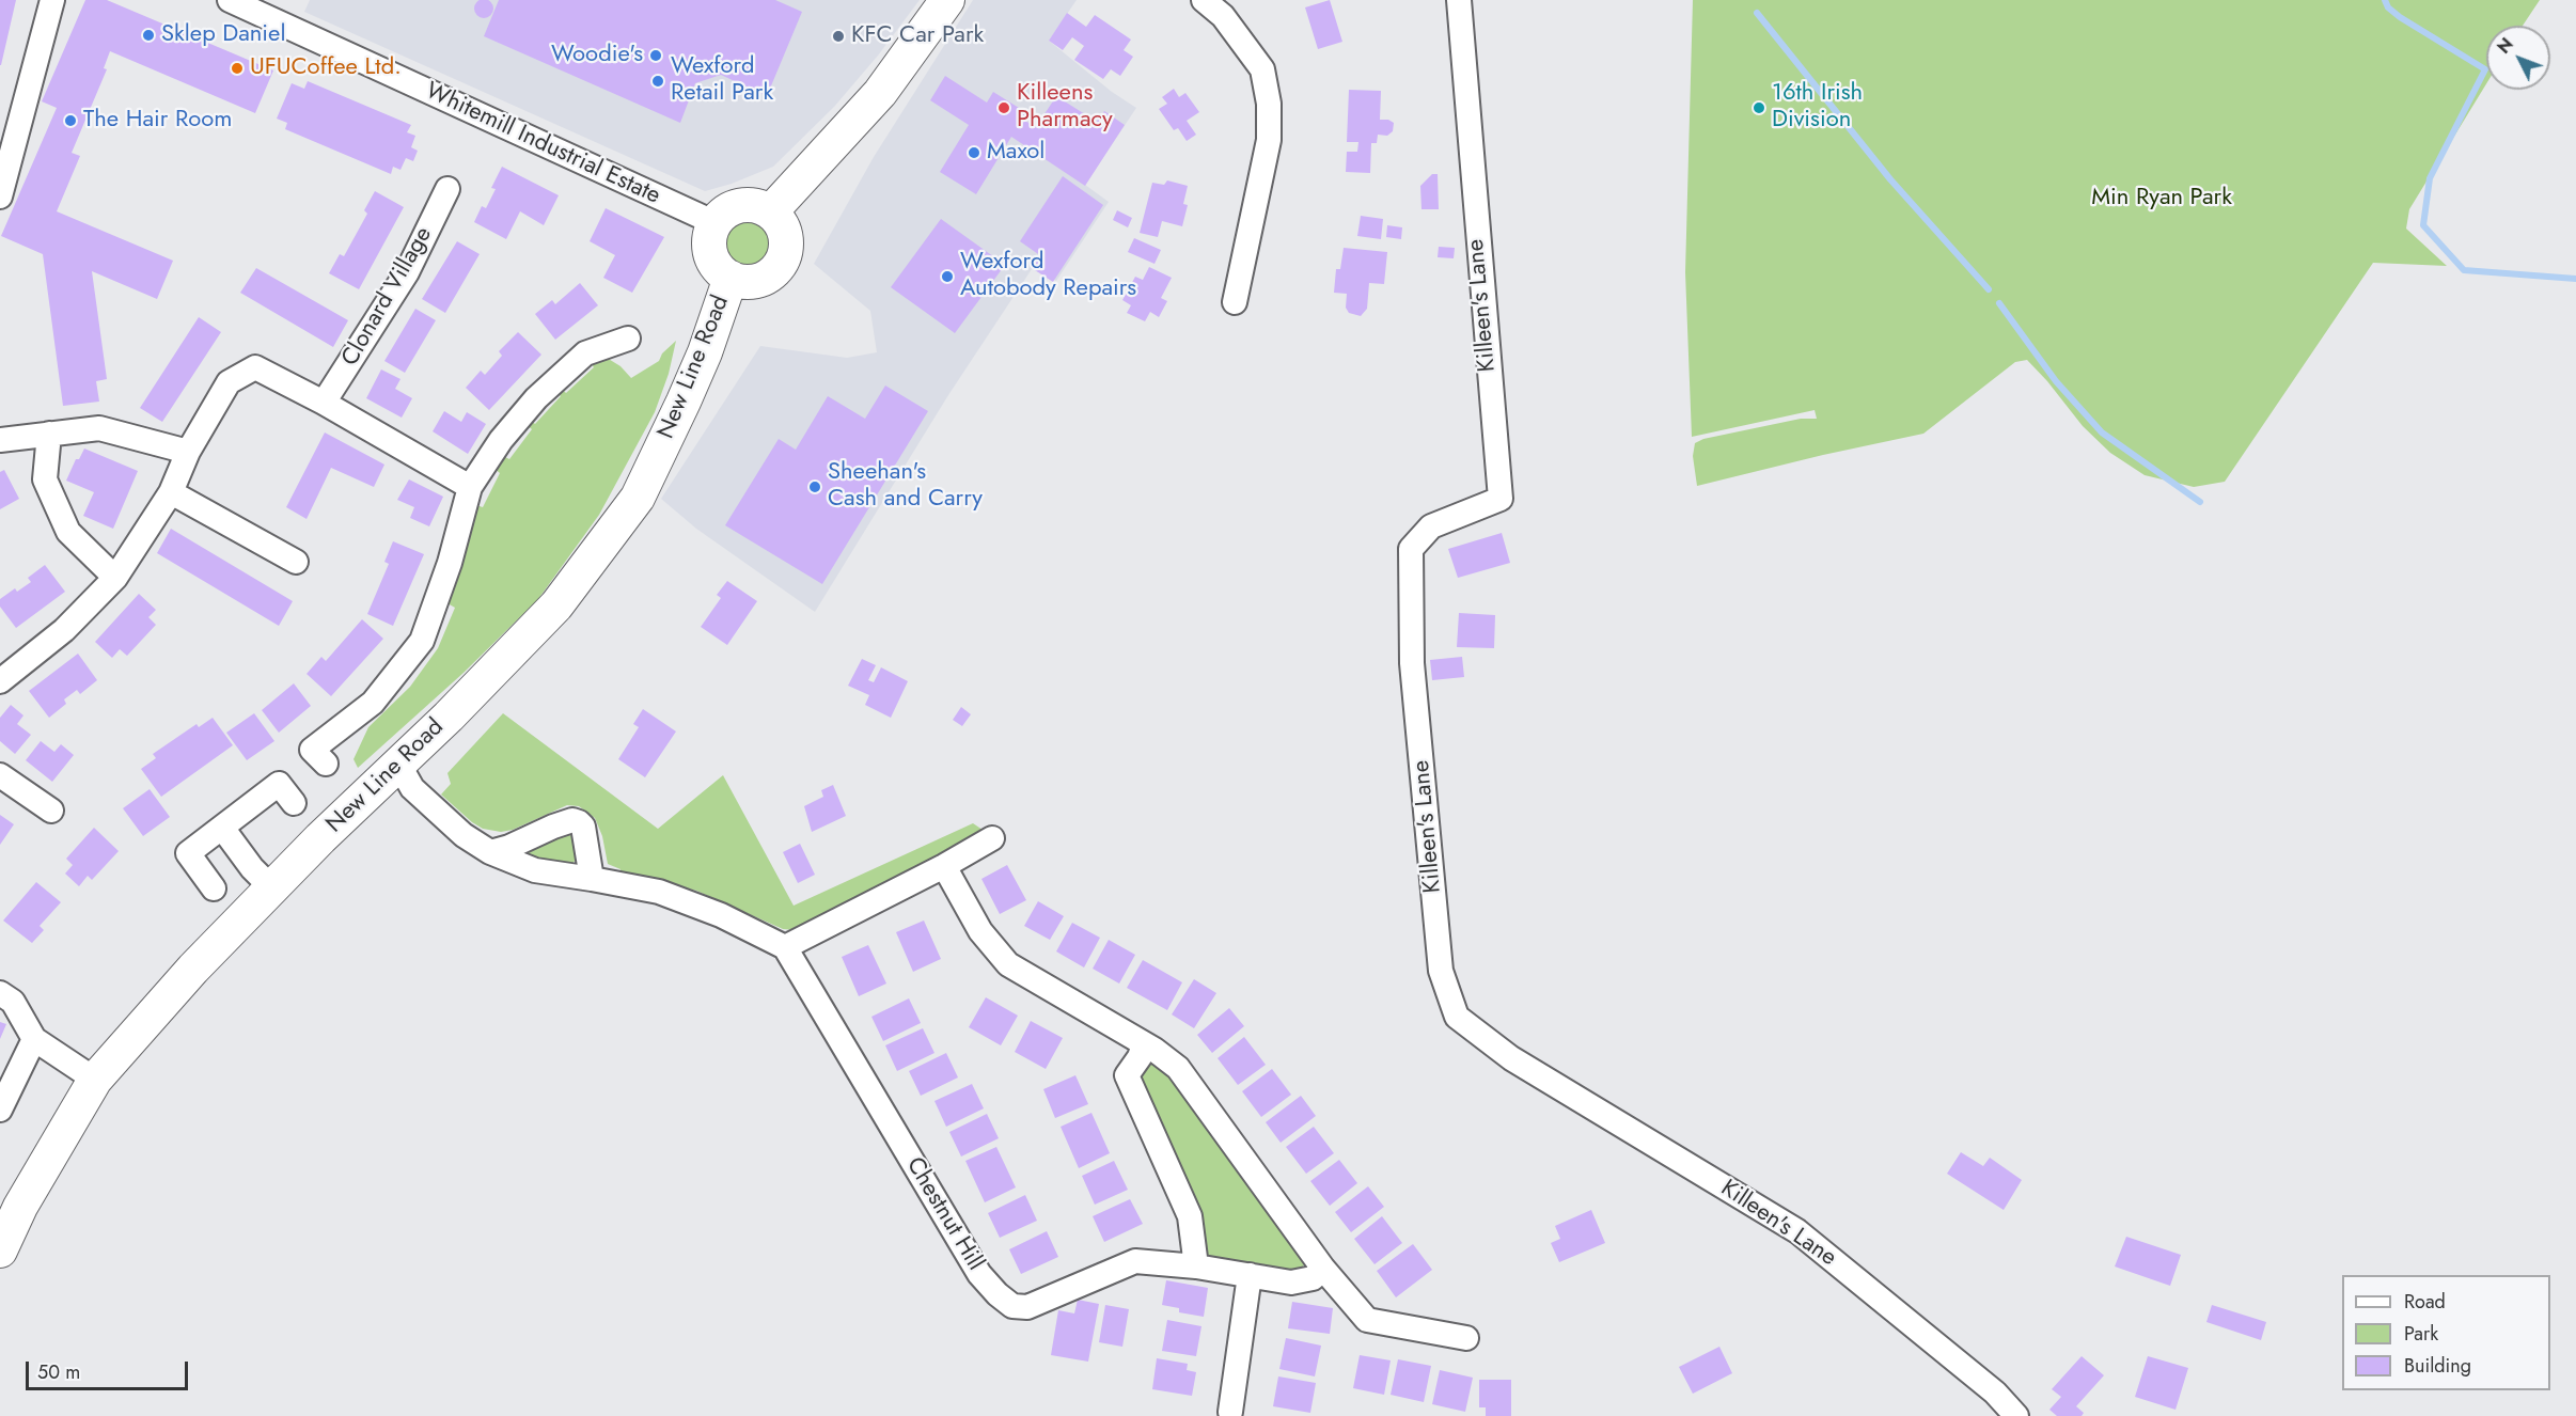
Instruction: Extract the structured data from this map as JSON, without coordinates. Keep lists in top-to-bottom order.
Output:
{
  "streets": {
    "main road": ["New Line Road"],
    "street": [
      "Whitemill Industrial Estate",
      "Clonard Village",
      "Killeen's Lane",
      "Chestnut Hill"
    ]
  },
  "crossings": [
    ["Whitemill Industrial Estate", "New Line Road"]
  ],
  "parks": ["Min Ryan Park"],
  "places": [
    "Sklep Daniel",
    "KFC Car Park",
    "Woodie's",
    "UFUCoffee Ltd.",
    "Wexford Retail Park",
    "Killeens Pharmacy",
    "16th Irish Division",
    "The Hair Room",
    "Maxol",
    "Wexford Autobody Repairs",
    "Sheehan's Cash and Carry"
  ],
  "legend": ["Road", "Park", "Building"],
  "scale_bar": "50 m",
  "north": "top left"
}
